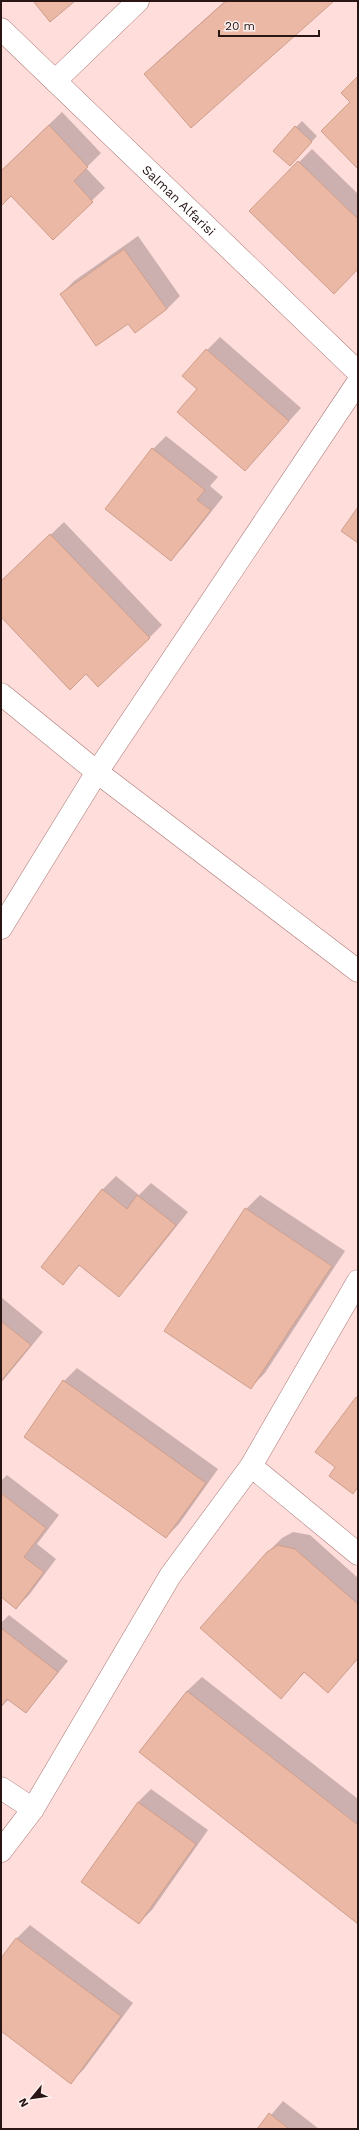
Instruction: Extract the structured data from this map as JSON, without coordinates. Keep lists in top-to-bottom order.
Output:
{
  "streets": {
    "street": ["Salman Alfarisi"]
  },
  "scale_bar": "20 m",
  "north": "bottom left"
}
